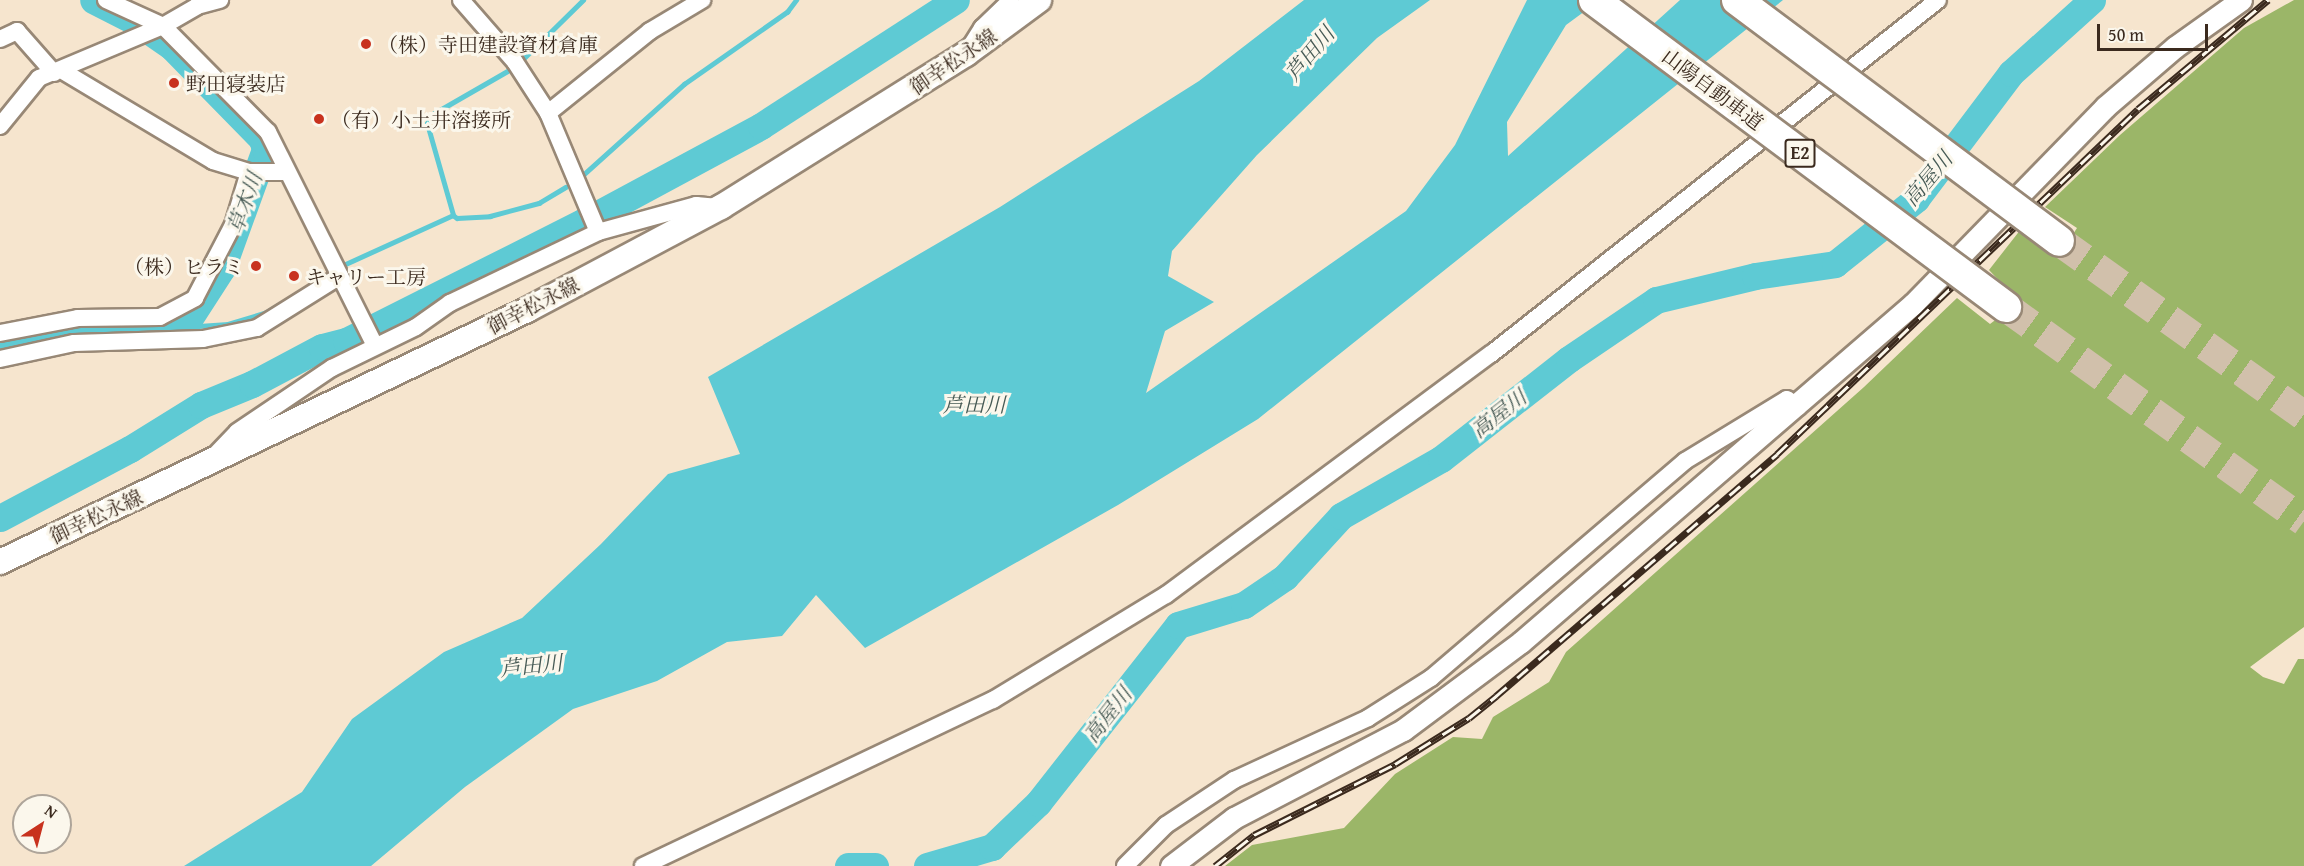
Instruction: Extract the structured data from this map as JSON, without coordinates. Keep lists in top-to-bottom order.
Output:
{
  "streets": {
    "highway": ["山陽自動車道", "E2"],
    "main road": ["御幸松永線"]
  },
  "water": ["芦田川", "高屋川", "草木川"],
  "places": [
    "（株）寺田建設資材倉庫",
    "野田寝装店",
    "（有）小土井溶接所",
    "（株）ヒラミ",
    "キャリー工房"
  ],
  "scale_bar": "50 m",
  "north": "top right"
}
